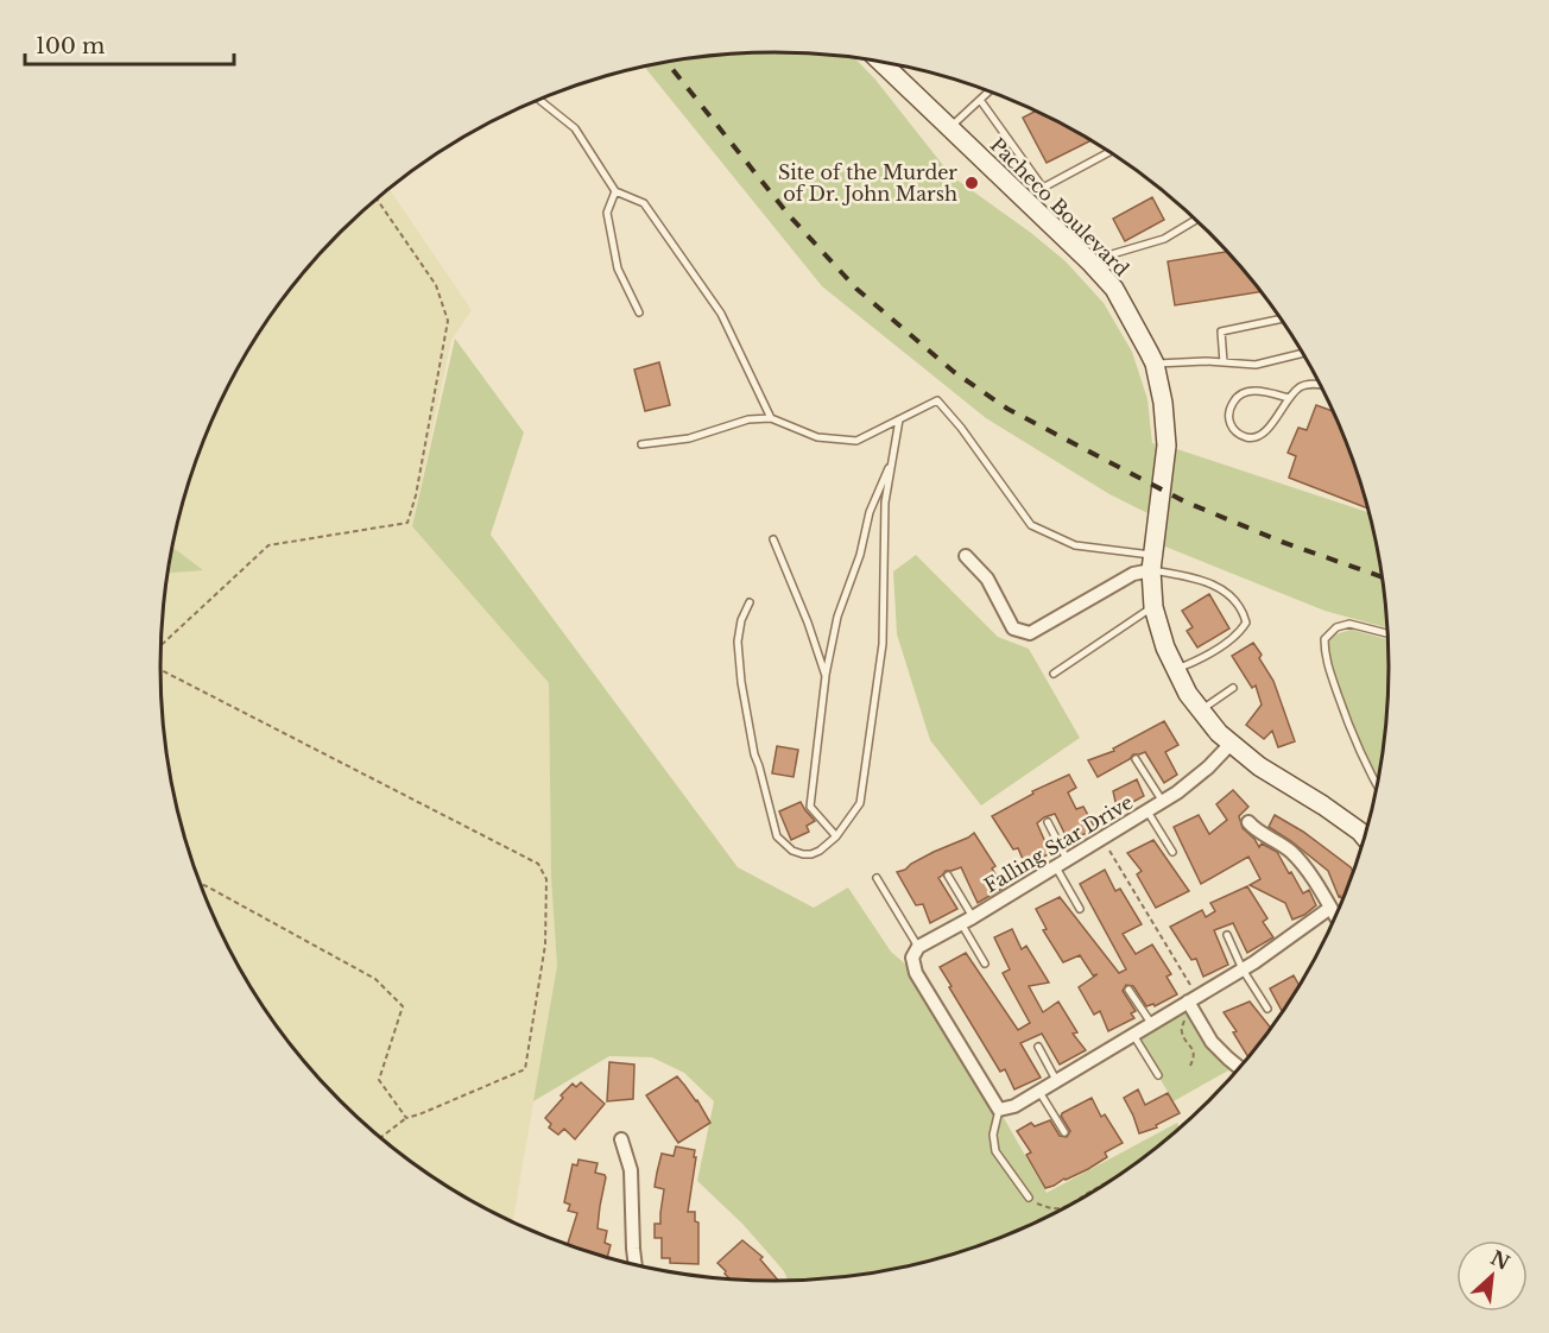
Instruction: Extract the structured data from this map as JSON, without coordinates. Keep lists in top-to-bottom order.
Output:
{
  "streets": {
    "main road": ["Pacheco Boulevard"],
    "street": ["Falling Star Drive"]
  },
  "crossings": [
    ["Pacheco Boulevard", "Falling Star Drive"]
  ],
  "places": ["Site of the Murder of Dr. John Marsh"],
  "scale_bar": "100 m",
  "north": "top right"
}
